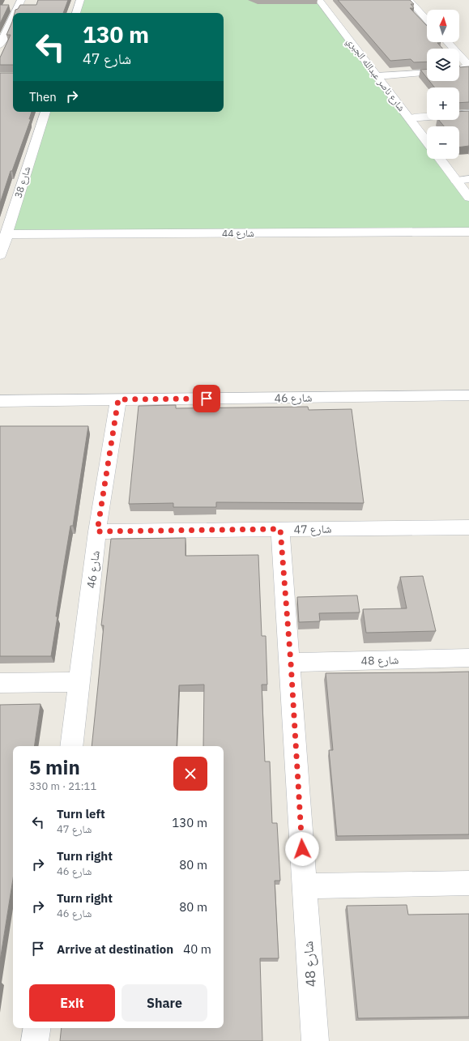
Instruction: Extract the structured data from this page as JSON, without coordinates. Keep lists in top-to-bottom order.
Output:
{
  "streets": {
    "street": [
      "شارع ناصر عبدالله الجبري",
      "شارع 38",
      "شارع 44",
      "شارع 46",
      "شارع 47",
      "شارع 48"
    ]
  },
  "crossings": [
    ["شارع 38", "شارع 44"],
    ["شارع 46", "شارع 47"],
    ["شارع 47", "شارع 48"]
  ],
  "north": "top",
  "page": {
    "map_buttons": ["+", "−"],
    "turn": ["130 m", "شارع 47"],
    "then": "Then",
    "heading": ["5 min", "330 m · 21:11"],
    "list": [
      {
        "name": "Turn left",
        "note": "شارع 47",
        "value": "130 m"
      },
      {
        "name": "Turn right",
        "note": "شارع 46",
        "value": "80 m"
      },
      {
        "name": "Turn right",
        "note": "شارع 46",
        "value": "80 m"
      },
      {
        "name": "Arrive at destination",
        "value": "40 m"
      }
    ],
    "buttons": ["Exit", "Share"]
  }
}
